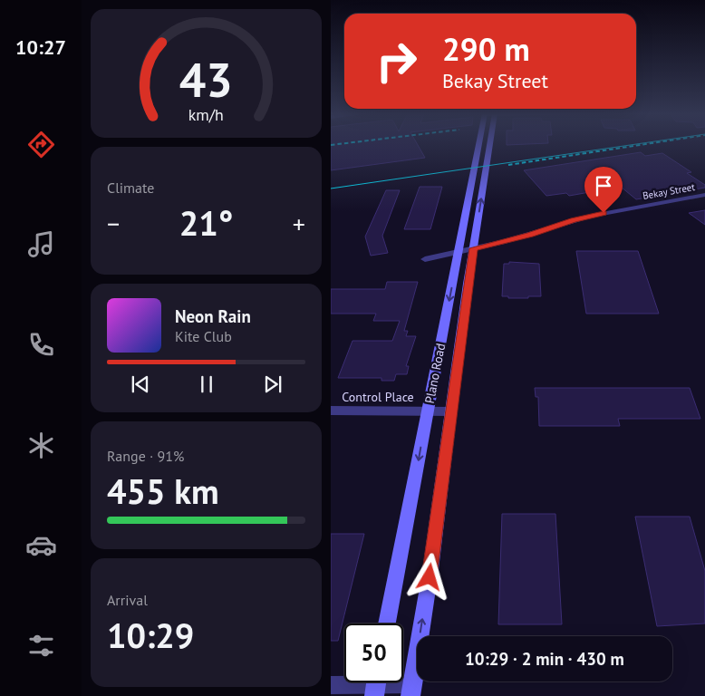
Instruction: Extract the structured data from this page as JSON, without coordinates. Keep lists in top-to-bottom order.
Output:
{
  "streets": {
    "main road": ["Plano Road"],
    "street": ["Bekay Street", "Control Place"]
  },
  "crossings": [
    ["Bekay Street", "Plano Road"],
    ["Plano Road", "Control Place"]
  ],
  "page": {
    "tabs": "10:27",
    "turn": ["290 m", "Bekay Street"],
    "tile": [
      "Climate",
      ["Range · 91%", "455 km"],
      ["Arrival", "10:29"]
    ],
    "heat": ["−", "21°", "+"],
    "song": ["Neon Rain", "Kite Club"],
    "limit": "50",
    "trip": "10:29 · 2 min · 430 m",
    "gauge": ["43", "km/h"]
  }
}
